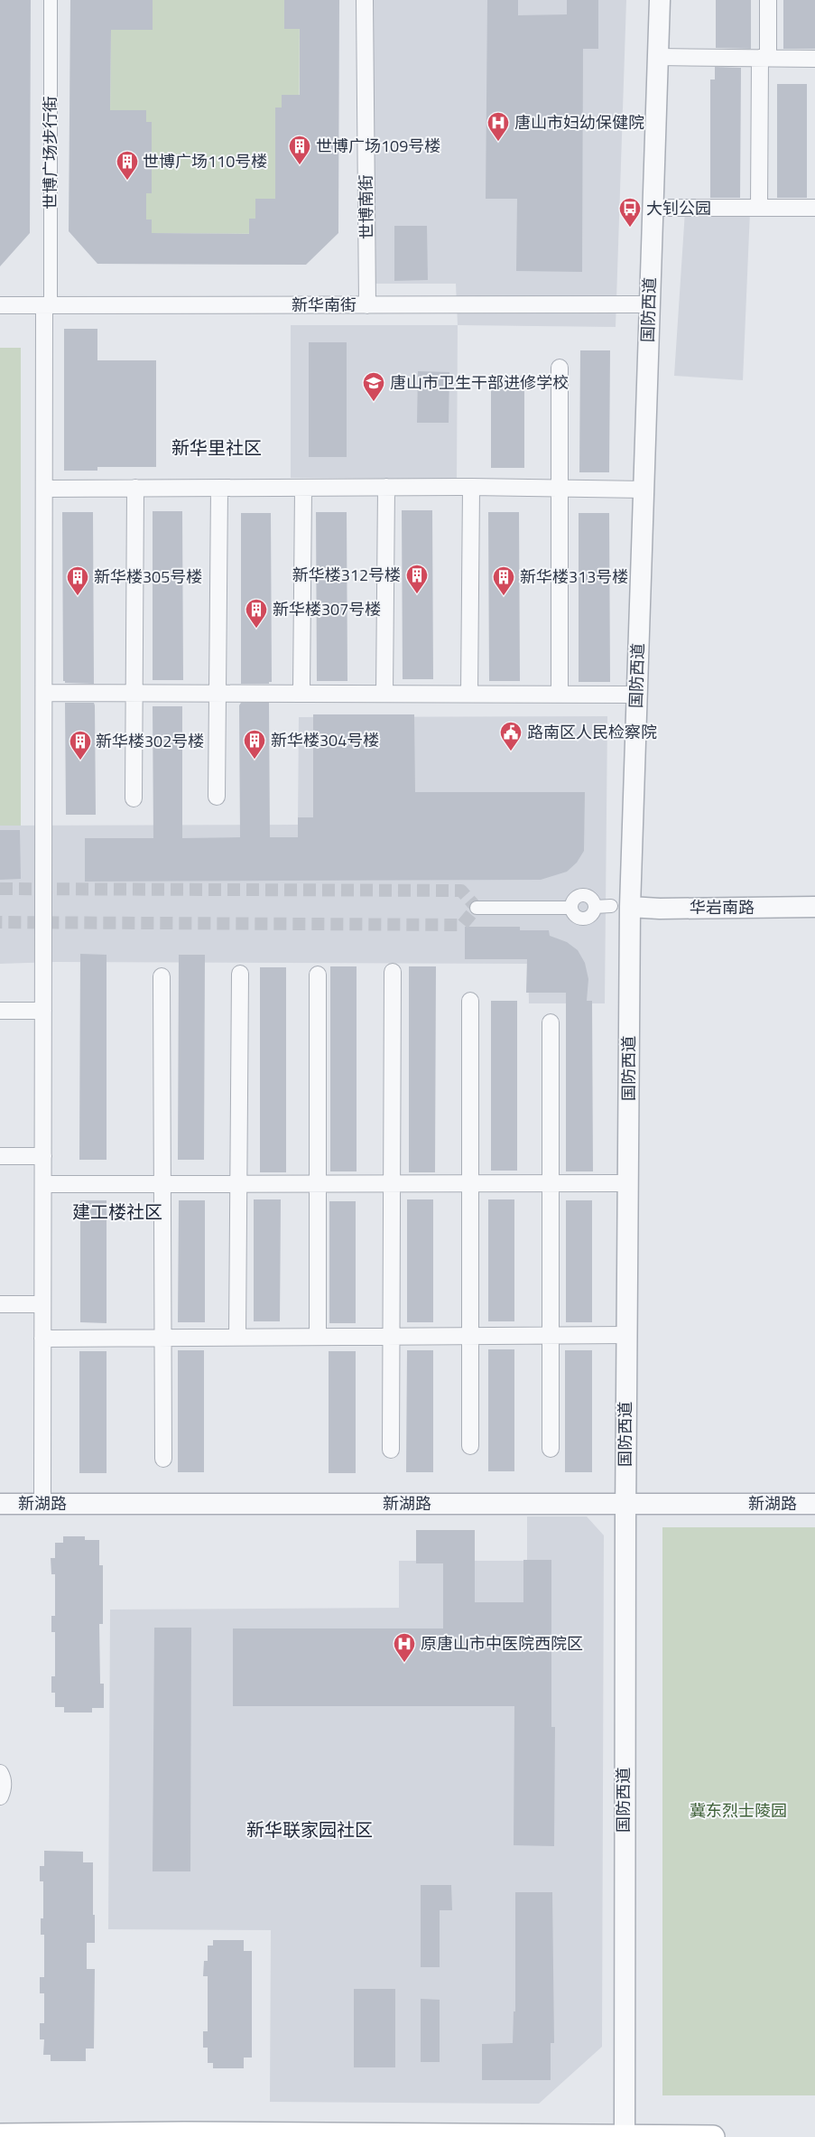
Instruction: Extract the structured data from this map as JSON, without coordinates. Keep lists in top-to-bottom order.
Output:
{
  "streets": {
    "street": [
      "世博广场步行街",
      "世博南街",
      "新华南街",
      "国防西道",
      "华岩南路",
      "新湖路"
    ]
  },
  "crossings": [
    ["世博广场步行街", "新华南街"],
    ["世博南街", "新华南街"],
    ["新华南街", "国防西道"],
    ["国防西道", "华岩南路"],
    ["国防西道", "新湖路"]
  ],
  "districts": ["新华里社区", "建工楼社区", "新华联家园社区"],
  "parks": ["冀东烈士陵园"],
  "places": {
    "hospital": ["唐山市妇幼保健院", "原唐山市中医院西院区"],
    "building": [
      "世博广场109号楼",
      "世博广场110号楼",
      "新华楼312号楼",
      "新华楼305号楼",
      "新华楼313号楼",
      "新华楼307号楼",
      "新华楼304号楼",
      "新华楼302号楼"
    ],
    "bus stop": ["大钊公园"],
    "school or university": ["唐山市卫生干部进修学校"],
    "public building": ["路南区人民检察院"]
  }
}
